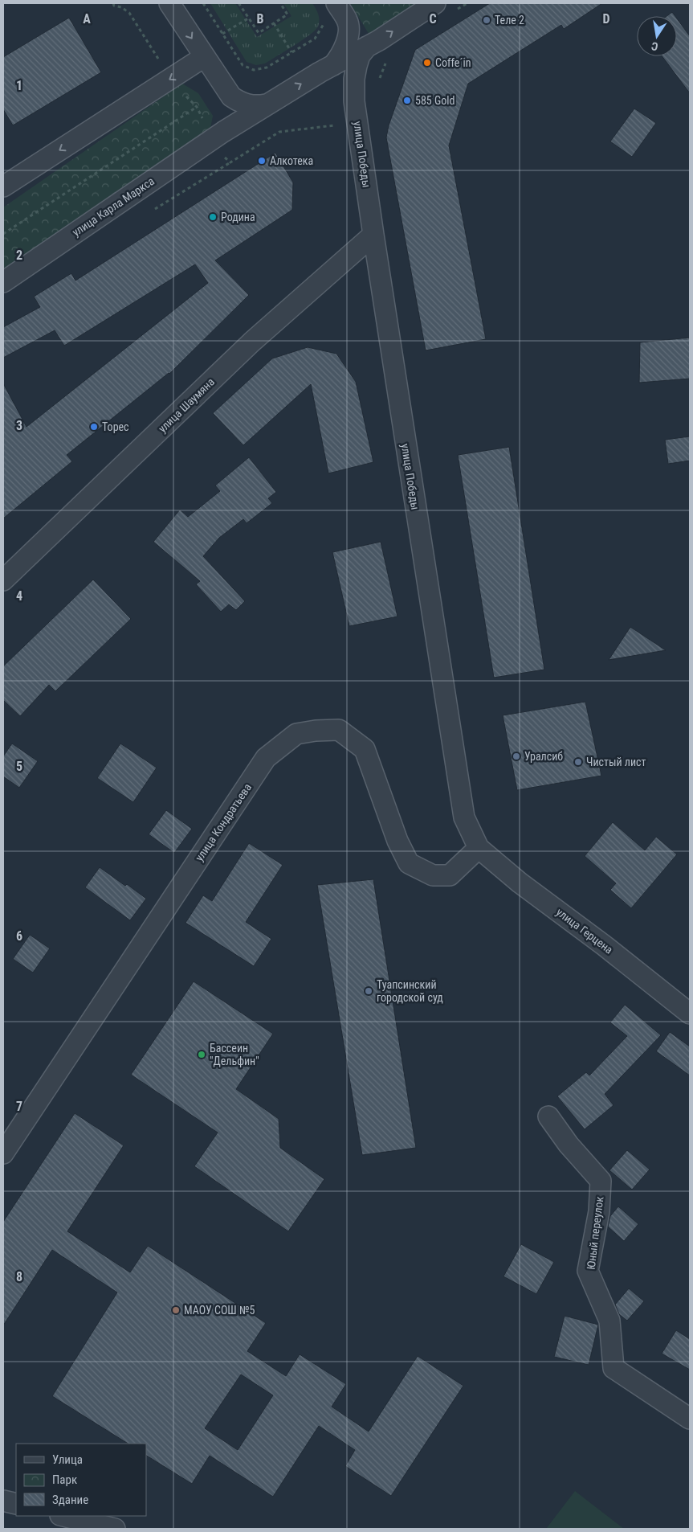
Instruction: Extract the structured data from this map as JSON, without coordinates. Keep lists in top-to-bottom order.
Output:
{
  "streets": {
    "street": [
      "улица Победы",
      "улица Карла Маркса",
      "улица Шаумяна",
      "улица Кондратьева",
      "улица Герцена",
      "Юный переулок"
    ]
  },
  "crossings": [
    ["улица Победы", "улица Карла Маркса"],
    ["улица Победы", "улица Шаумяна"],
    ["улица Победы", "улица Кондратьева"],
    ["улица Победы", "улица Герцена"],
    ["улица Кондратьева", "улица Герцена"]
  ],
  "places": [
    "Теле 2",
    "Coffe´in",
    "585 Gold",
    "Алкотека",
    "Родина",
    "Торес",
    "Уралсиб",
    "Чистый лист",
    "Туапсинский городской суд",
    "Бассеин \"Дельфин\"",
    "МАОУ СОШ №5"
  ],
  "legend": ["Улица", "Парк", "Здание"],
  "north": "bottom",
  "grid": {
    "columns": [
      "A",
      "B",
      "C",
      "D"
    ],
    "rows": [
      "1",
      "2",
      "3",
      "4",
      "5",
      "6",
      "7",
      "8"
    ]
  }
}
